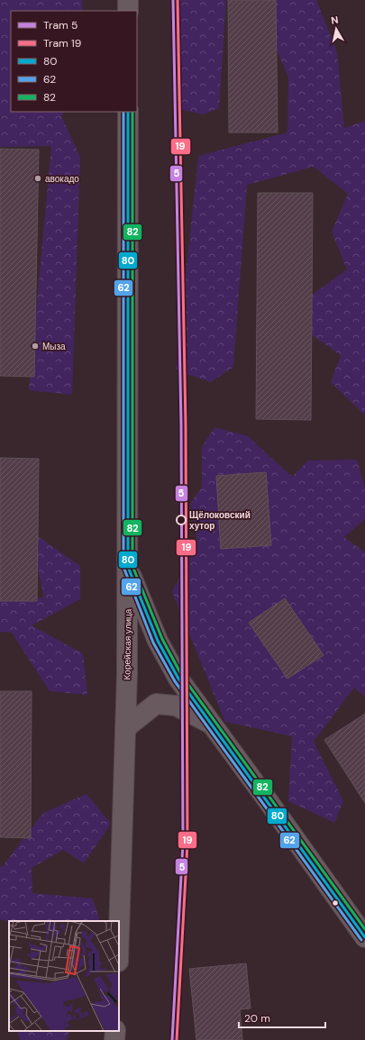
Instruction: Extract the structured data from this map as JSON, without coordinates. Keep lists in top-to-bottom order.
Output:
{
  "streets": {
    "street": ["Корейская улица"]
  },
  "places": ["авокадо", "Мыза", "Щёлоковский хутор"],
  "lines": [
    "tram line 5",
    "tram line 19",
    "transit line 80",
    "transit line 62",
    "transit line 82"
  ],
  "legend": [
    "Tram 5",
    "Tram 19",
    "80",
    "62",
    "82"
  ],
  "scale_bar": "20 m",
  "north": "top"
}
